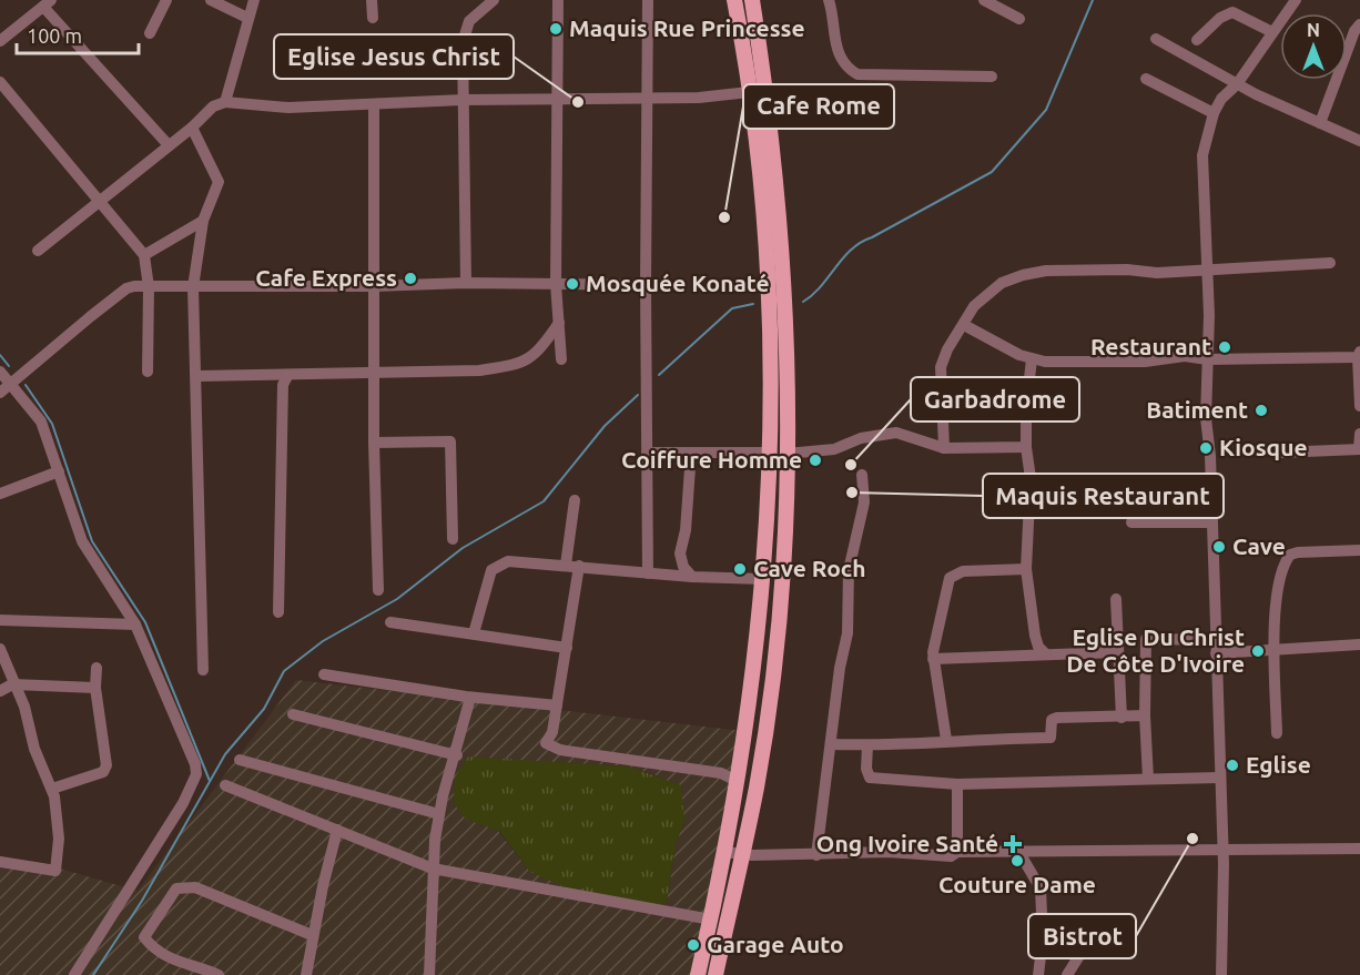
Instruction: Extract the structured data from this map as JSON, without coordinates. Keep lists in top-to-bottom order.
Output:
{
  "places": {
    "other": [
      "Maquis Rue Princesse",
      "Eglise Jesus Christ",
      "Cafe Rome",
      "Cafe Express",
      "Mosquée Konaté",
      "Restaurant",
      "Batiment",
      "Kiosque",
      "Coiffure Homme",
      "Garbadrome",
      "Maquis Restaurant",
      "Cave",
      "Cave Roch",
      "Eglise Du Christ De Côte D'Ivoire",
      "Eglise",
      "Bistrot",
      "Couture Dame",
      "Garage Auto"
    ],
    "health": ["Ong Ivoire Santé"]
  },
  "scale_bar": "100 m",
  "north": "top"
}
